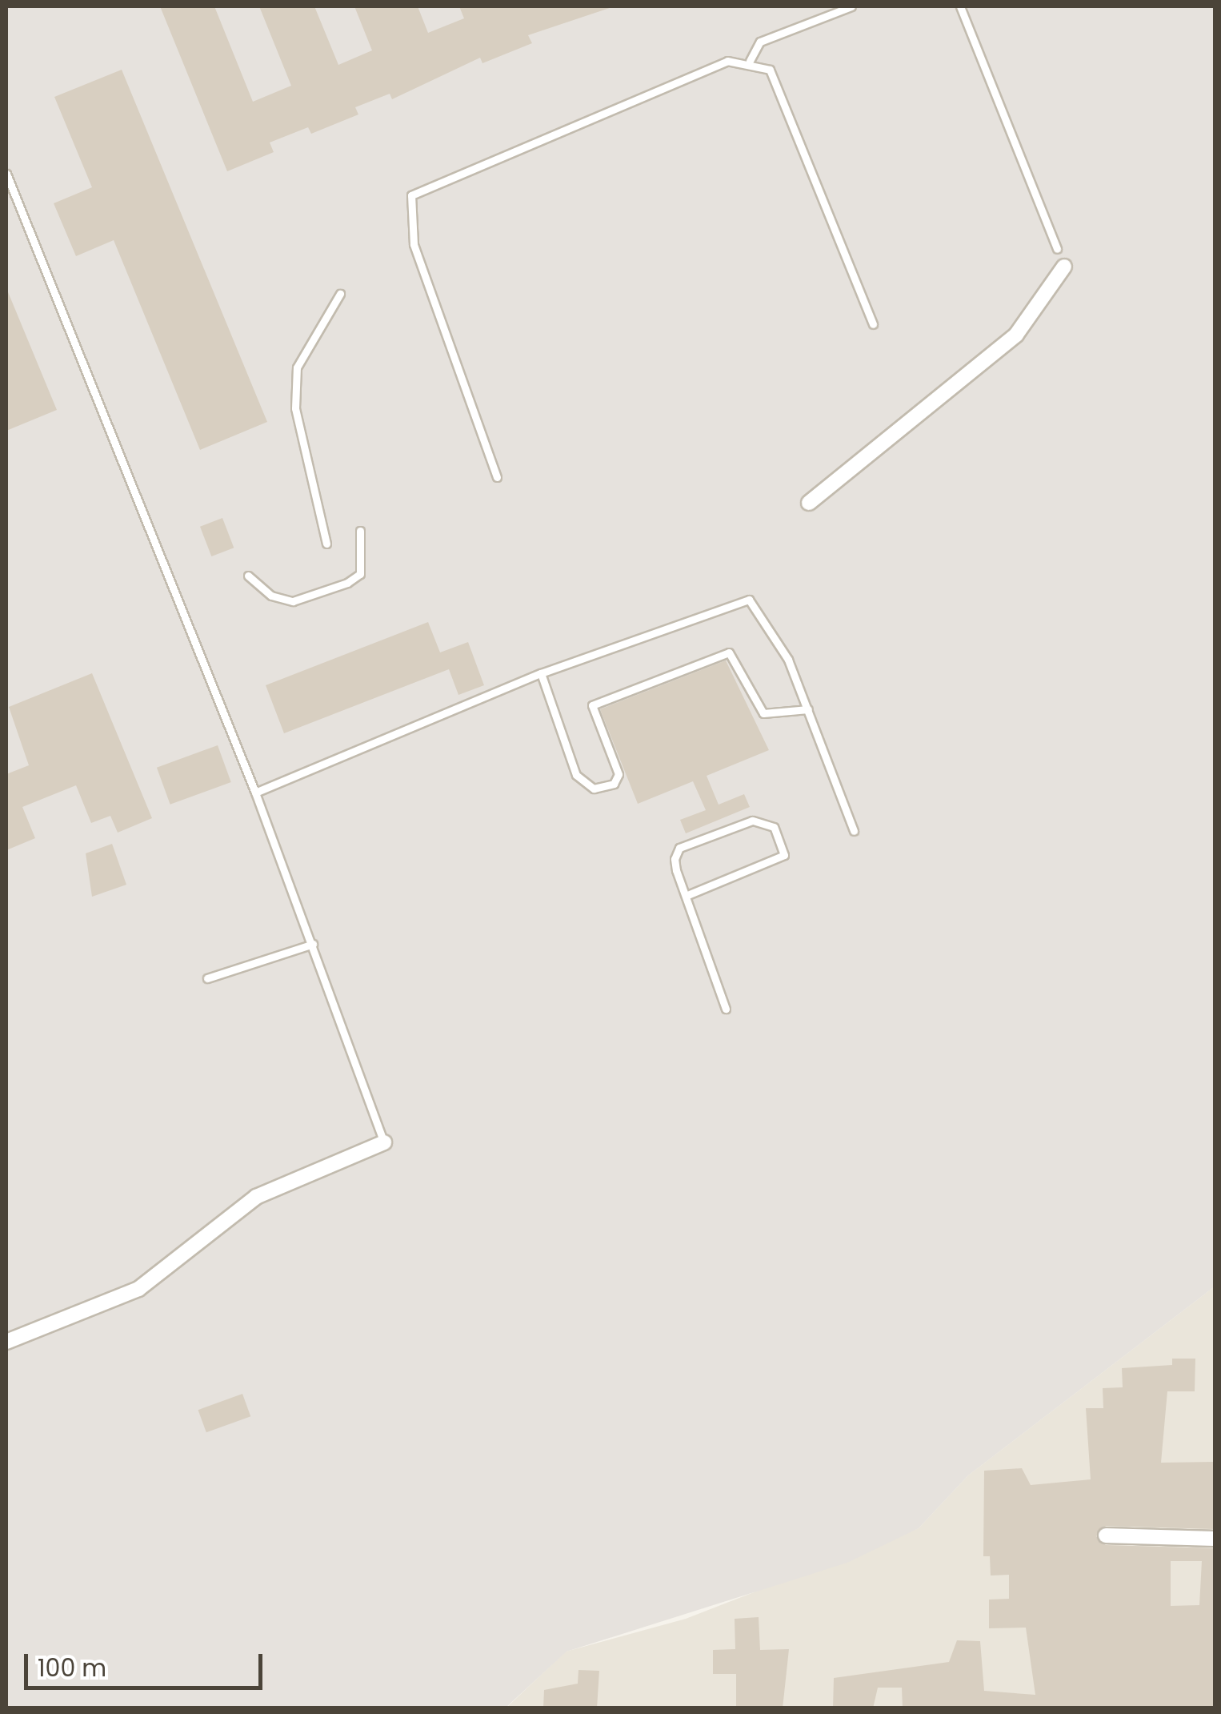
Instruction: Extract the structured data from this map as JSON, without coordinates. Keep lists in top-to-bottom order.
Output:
{
  "scale_bar": "100 m"
}
